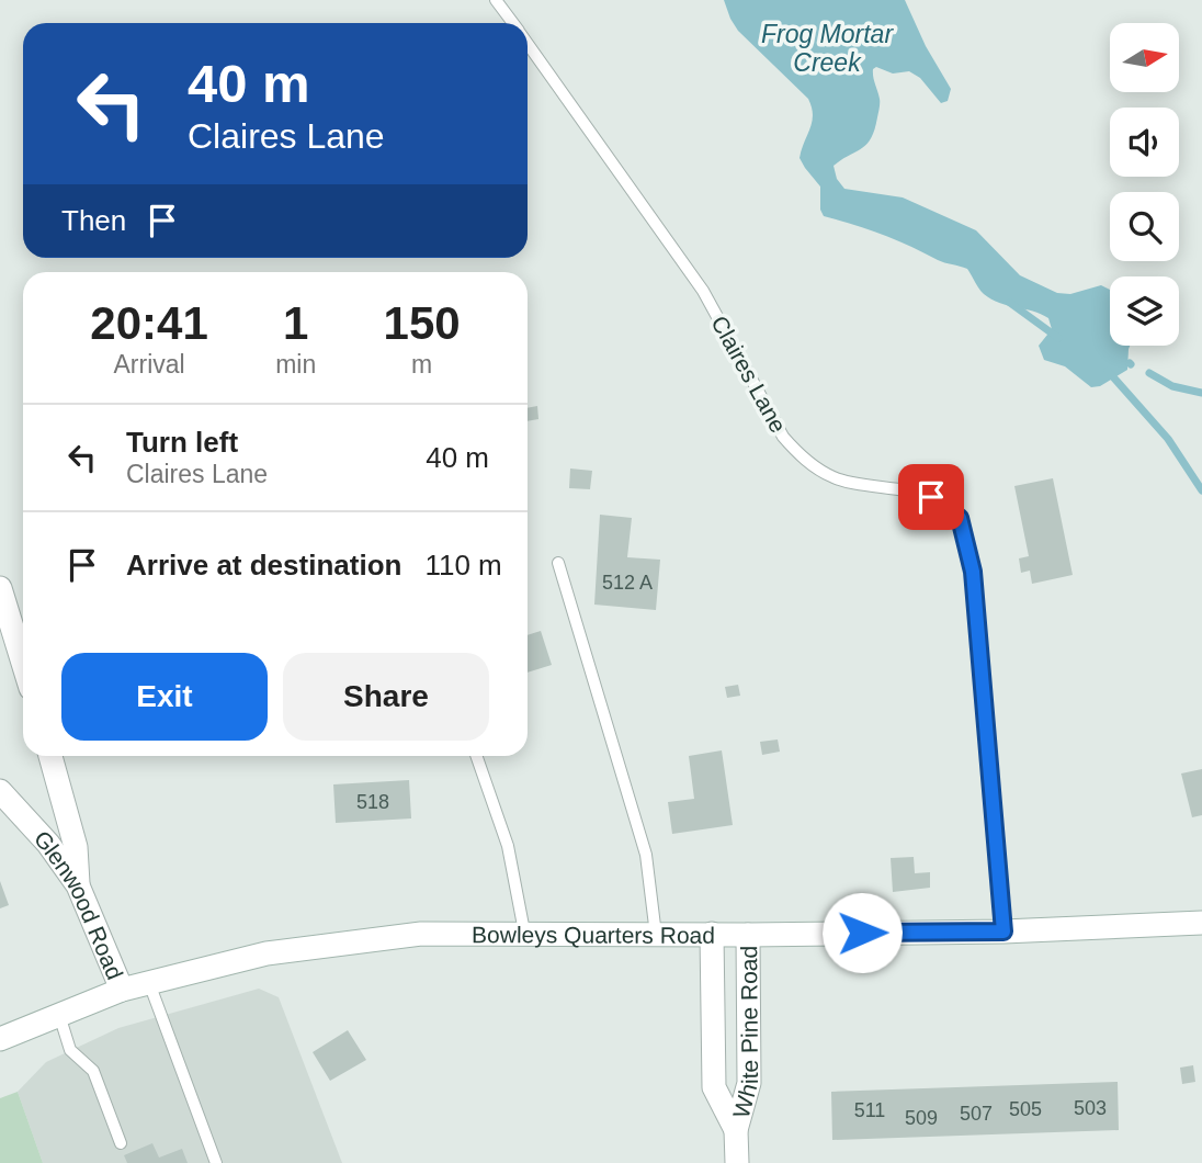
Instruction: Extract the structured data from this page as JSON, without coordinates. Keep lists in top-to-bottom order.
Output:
{
  "streets": {
    "street": ["Glenwood Road", "Bowleys Quarters Road", "White Pine Road"],
    "lane": ["Claires Lane"]
  },
  "crossings": [
    ["Claires Lane", "Bowleys Quarters Road"],
    ["Glenwood Road", "Bowleys Quarters Road"],
    ["Bowleys Quarters Road", "White Pine Road"]
  ],
  "water": ["Frog Mortar Creek"],
  "house_numbers": [
    "512 A",
    "518",
    "503",
    "505",
    "511",
    "507",
    "509"
  ],
  "north": "right",
  "page": {
    "turn": ["40 m", "Claires Lane"],
    "then": "Then",
    "eta": [
      "20:41",
      "Arrival",
      "1",
      "min",
      "150",
      "m"
    ],
    "list": [
      {
        "name": "Turn left",
        "note": "Claires Lane",
        "value": "40 m"
      },
      {
        "name": "Arrive at destination",
        "value": "110 m"
      }
    ],
    "buttons": ["Exit", "Share"]
  }
}
